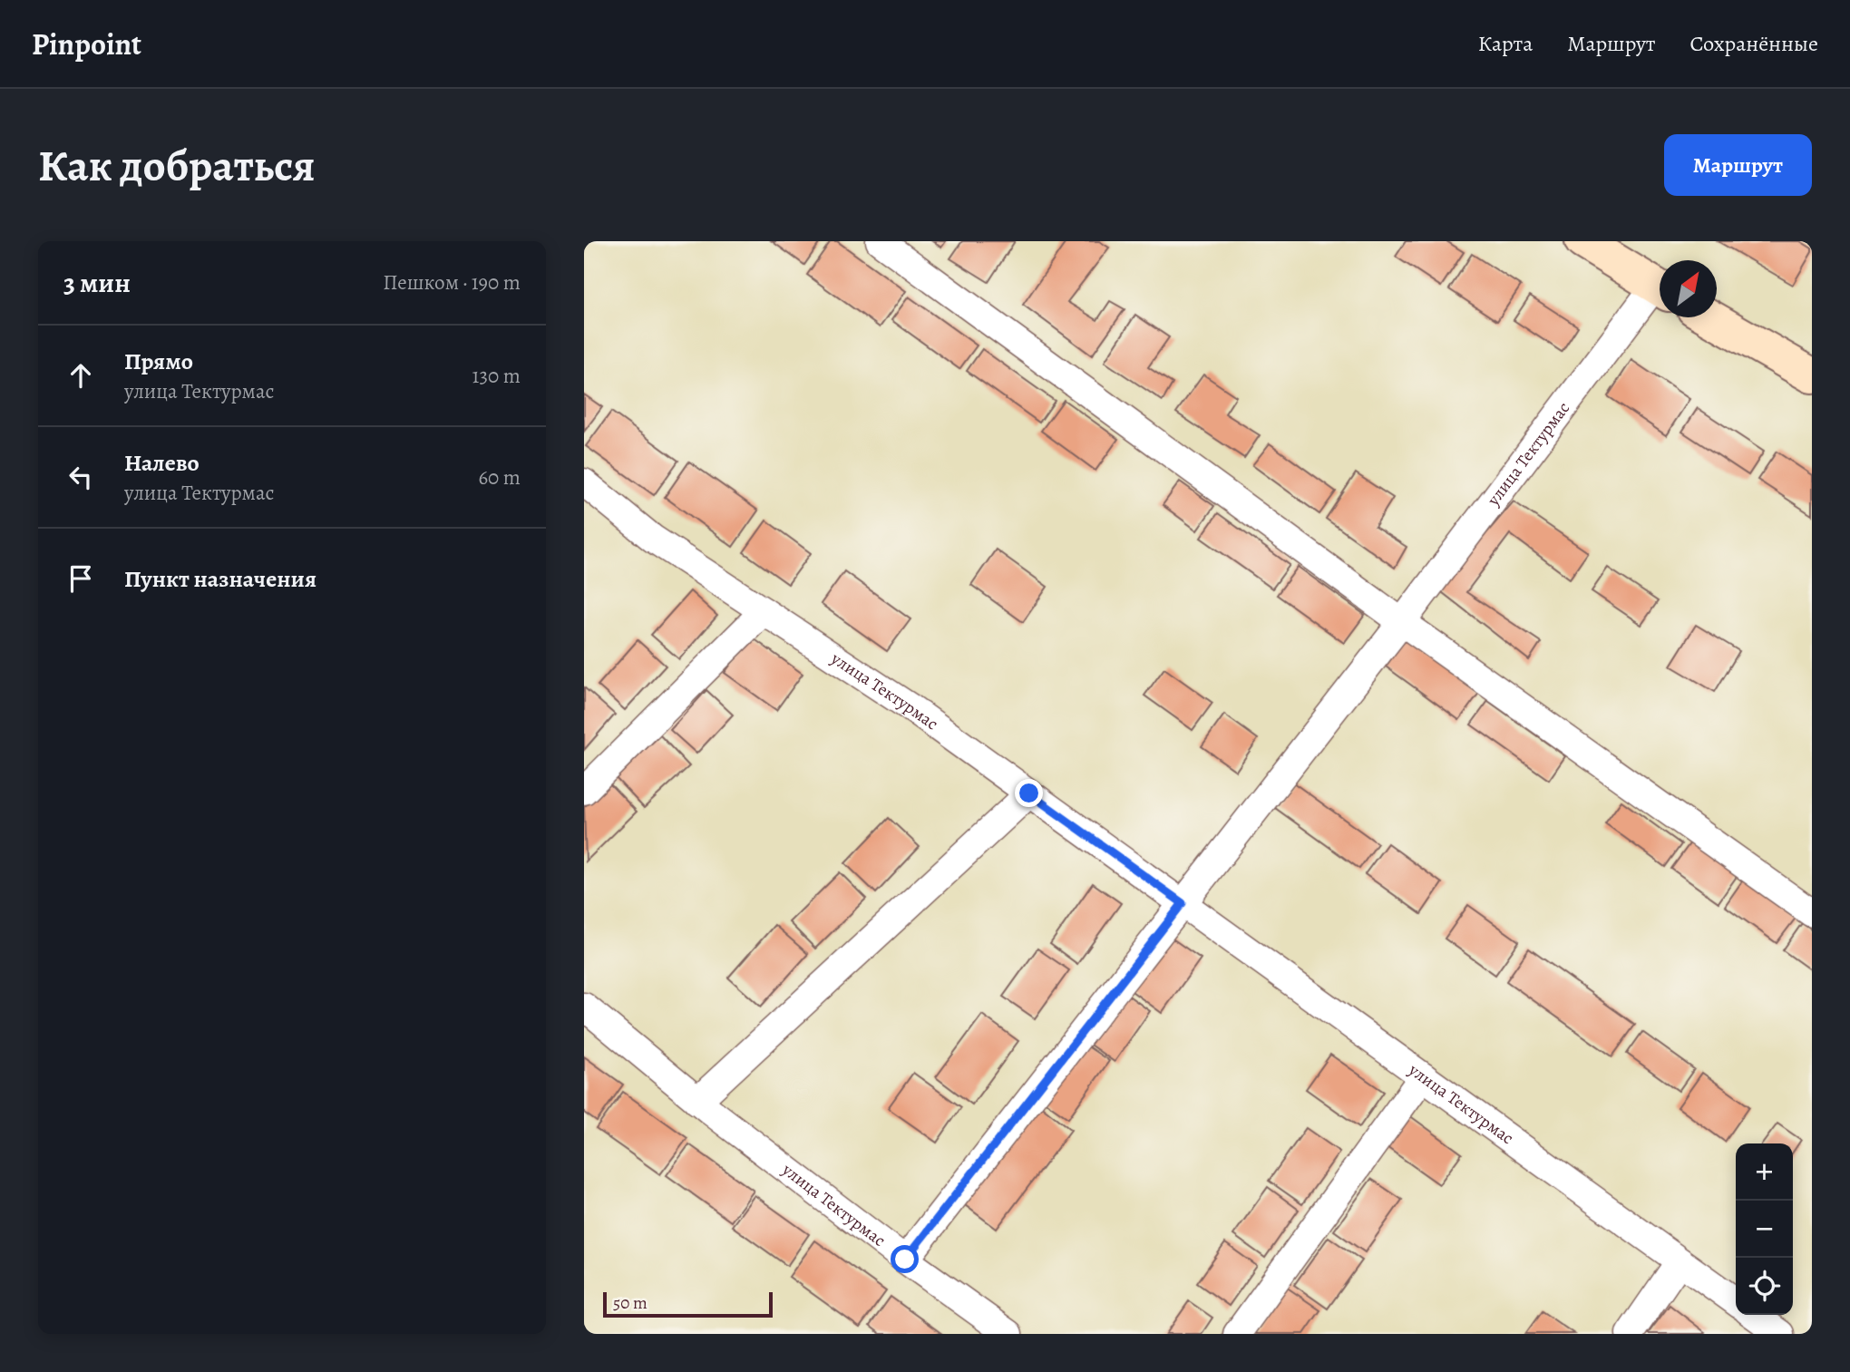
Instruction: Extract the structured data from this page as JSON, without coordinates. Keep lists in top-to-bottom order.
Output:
{
  "streets": {
    "street": ["улица Тектурмас"]
  },
  "scale_bar": "50 m",
  "north": "top right",
  "page": {
    "header": "Pinpoint",
    "nav": ["Карта", "Маршрут", "Сохранённые"],
    "buttons": "Маршрут",
    "title": "Как добраться",
    "heading": ["3 мин", "Пешком · 190 m"],
    "list": [
      ["Прямо", "улица Тектурмас", "130 m"],
      ["Налево", "улица Тектурмас", "60 m"],
      "Пункт назначения"
    ],
    "map_buttons": ["+", "−"],
    "scale": "50 m"
  }
}
